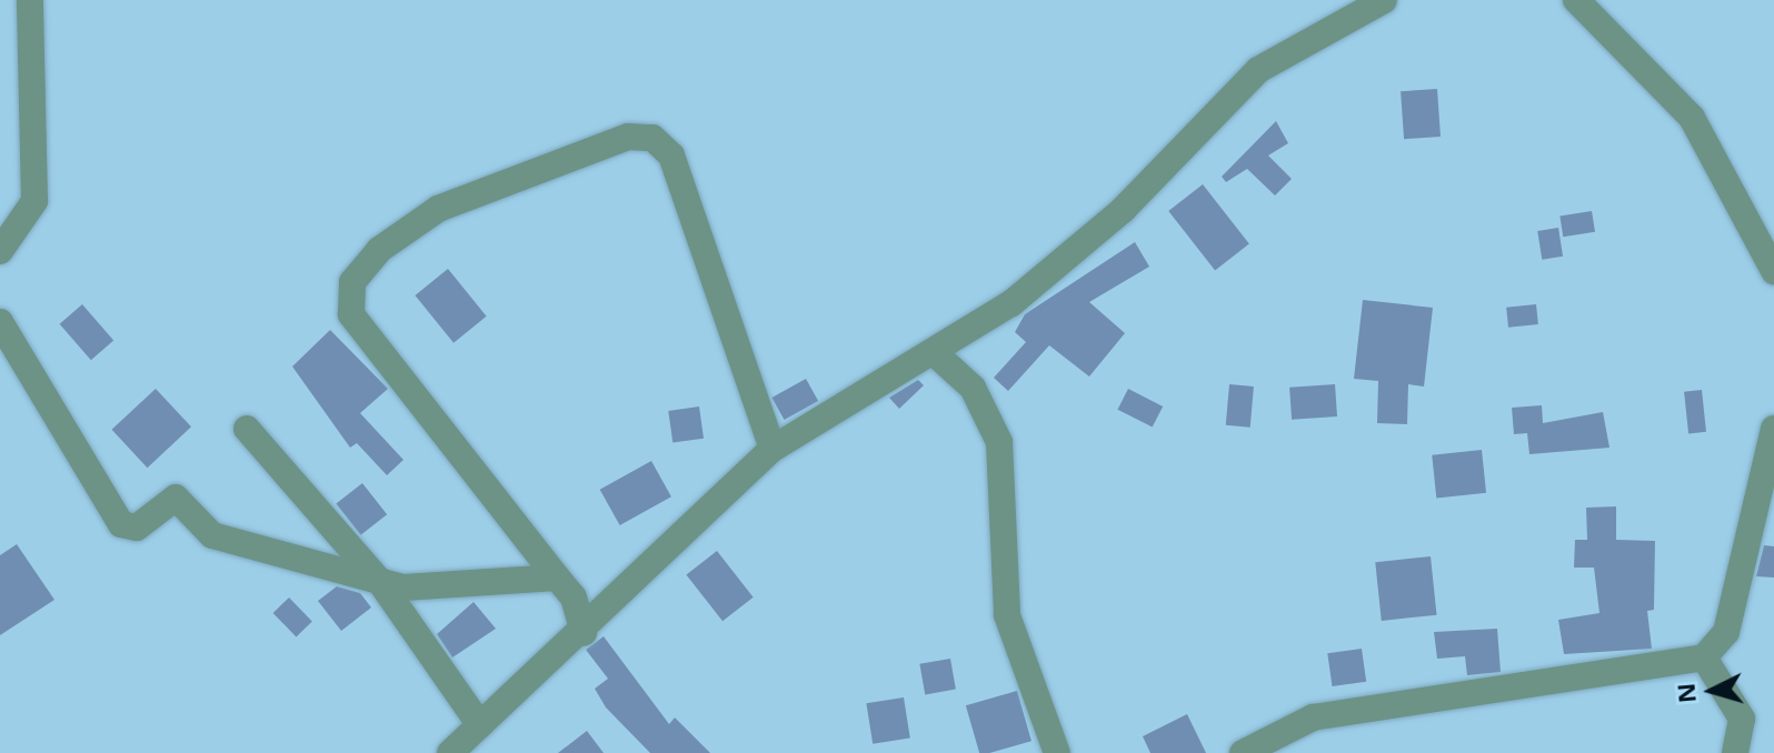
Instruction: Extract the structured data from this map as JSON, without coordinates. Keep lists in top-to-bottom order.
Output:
{
  "north": "left"
}
